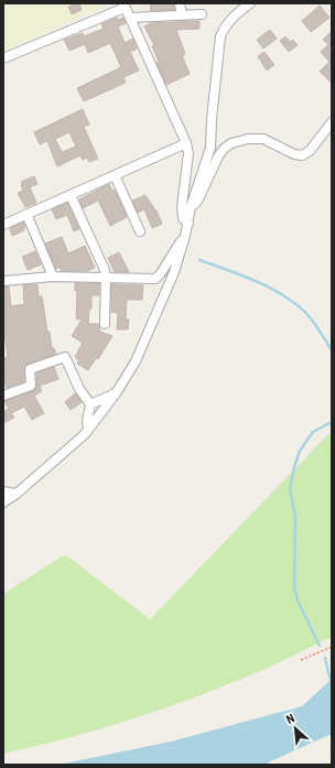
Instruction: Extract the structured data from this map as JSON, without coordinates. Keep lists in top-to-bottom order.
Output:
{
  "north": "top left"
}
